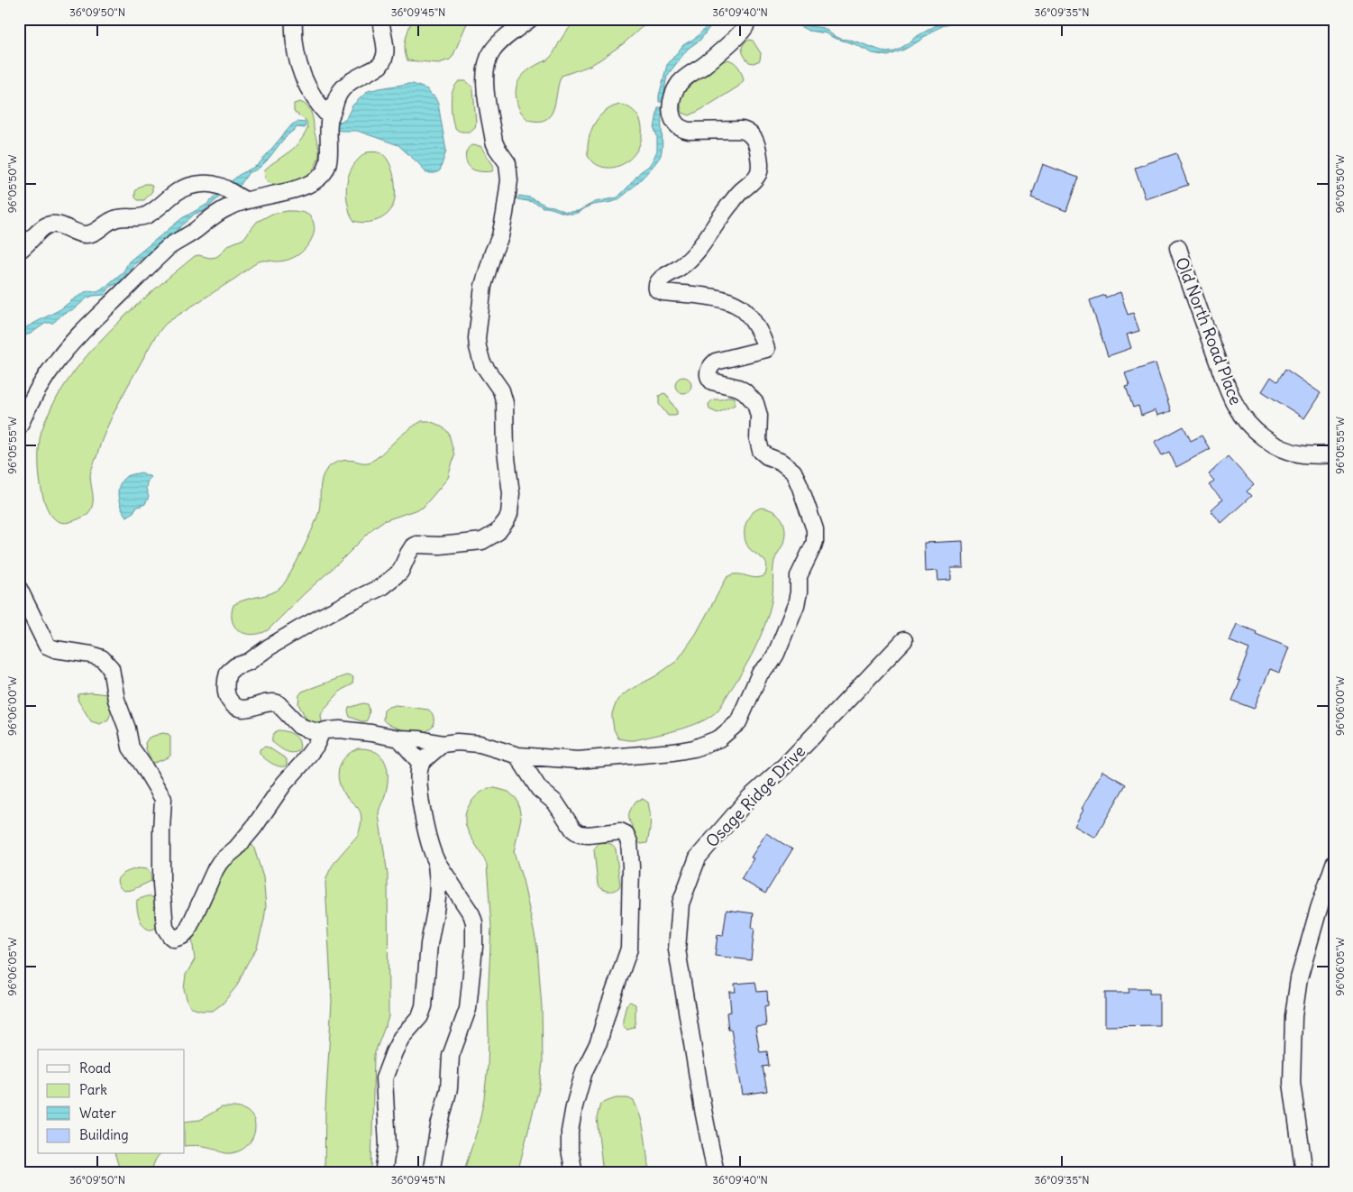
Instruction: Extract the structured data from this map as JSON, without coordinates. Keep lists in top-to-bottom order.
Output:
{
  "streets": {
    "street": ["Old North Road Place", "Osage Ridge Drive"]
  },
  "legend": [
    "Road",
    "Park",
    "Water",
    "Building"
  ],
  "coordinates": [
    "36°09'50\"N",
    "36°09'45\"N",
    "36°09'40\"N",
    "36°09'35\"N",
    "96°05'50\"W",
    "96°05'55\"W",
    "96°06'00\"W",
    "96°06'05\"W"
  ]
}
